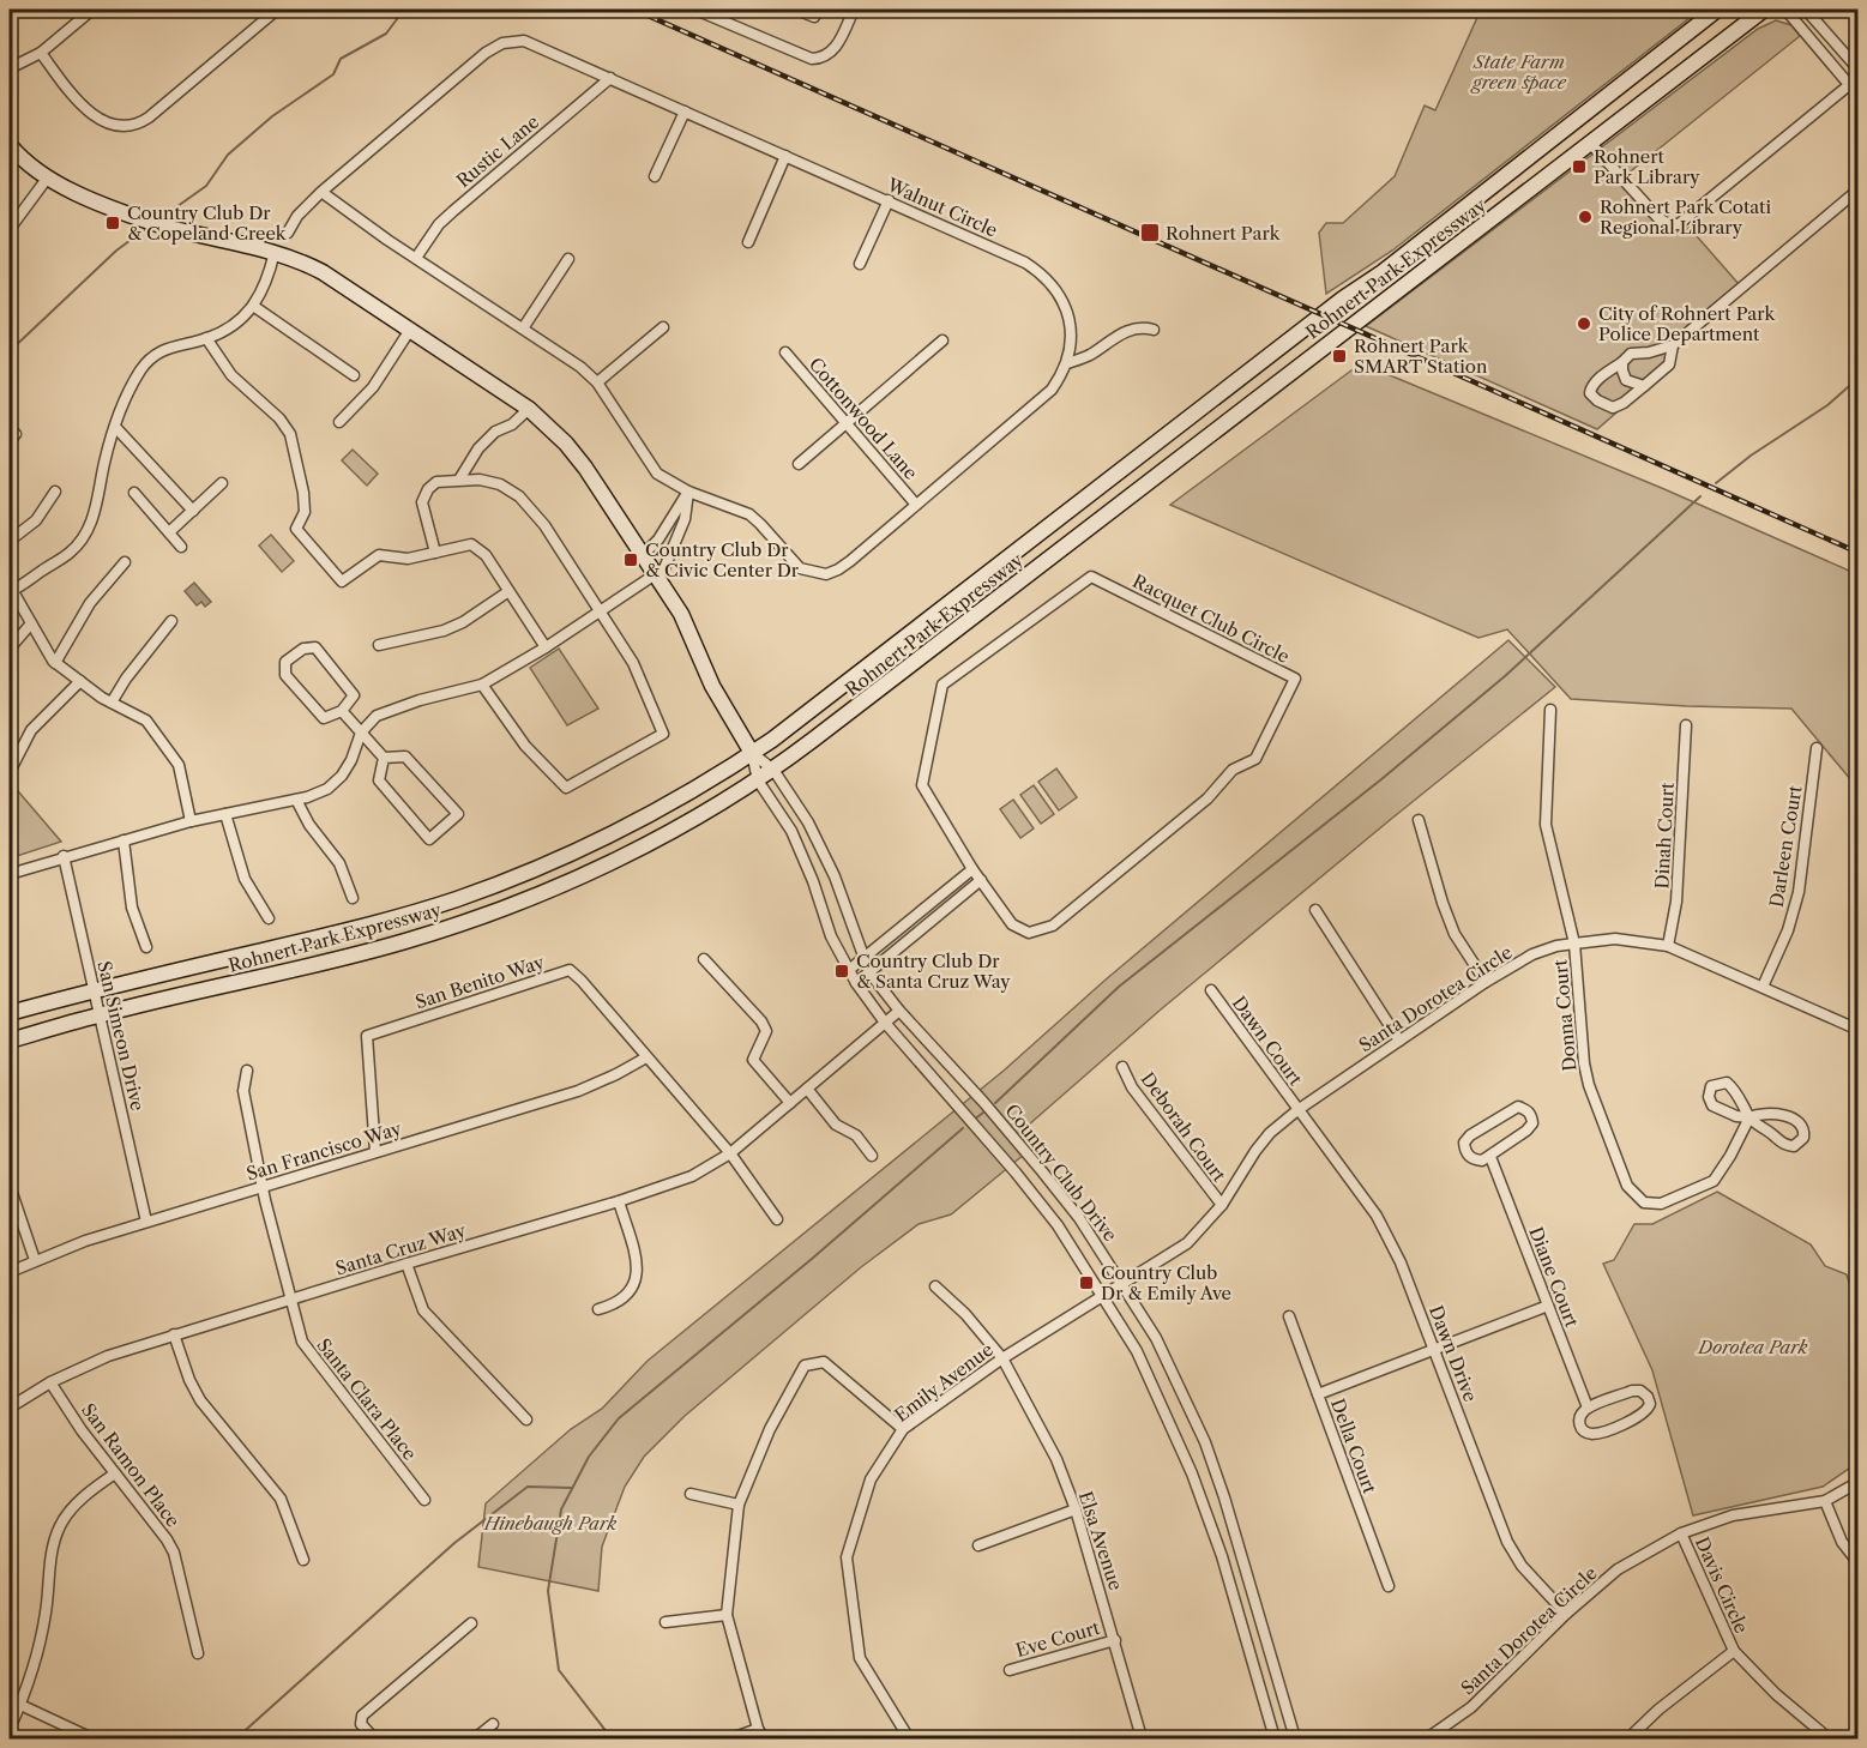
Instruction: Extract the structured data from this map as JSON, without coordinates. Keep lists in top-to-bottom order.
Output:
{
  "streets": {
    "main road": ["Rohnert Park Expressway", "Country Club Drive"],
    "street": [
      "Rustic Lane",
      "Walnut Circle",
      "Cottonwood Lane",
      "Racquet Club Circle",
      "Dinah Court",
      "Darleen Court",
      "San Benito Way",
      "Santa Dorotea Circle",
      "Donna Court",
      "San Simeon Drive",
      "Dawn Court",
      "Deborah Court",
      "San Francisco Way",
      "Santa Cruz Way",
      "Diane Court",
      "Dawn Drive",
      "Emily Avenue",
      "Santa Clara Place",
      "Della Court",
      "San Ramon Place",
      "Elsa Avenue",
      "Davis Circle",
      "Eve Court"
    ]
  },
  "crossings": [
    ["Rustic Lane", "Walnut Circle"],
    ["Rohnert Park Expressway", "San Simeon Drive"],
    ["Rohnert Park Expressway", "Country Club Drive"],
    ["Dinah Court", "Santa Dorotea Circle"],
    ["Darleen Court", "Santa Dorotea Circle"],
    ["San Benito Way", "San Francisco Way"],
    ["San Benito Way", "Santa Cruz Way"],
    ["Santa Dorotea Circle", "Donna Court"],
    ["Santa Dorotea Circle", "Dawn Court"],
    ["Santa Dorotea Circle", "Deborah Court"],
    ["Santa Dorotea Circle", "Country Club Drive"],
    ["Santa Dorotea Circle", "Dawn Drive"],
    ["Santa Dorotea Circle", "Emily Avenue"],
    ["Santa Dorotea Circle", "Davis Circle"],
    ["San Simeon Drive", "San Francisco Way"],
    ["Dawn Court", "Dawn Drive"],
    ["San Francisco Way", "Santa Clara Place"],
    ["Country Club Drive", "Santa Cruz Way"],
    ["Country Club Drive", "Emily Avenue"],
    ["Santa Cruz Way", "Santa Clara Place"],
    ["Santa Cruz Way", "San Ramon Place"],
    ["Emily Avenue", "Elsa Avenue"],
    ["Elsa Avenue", "Eve Court"]
  ],
  "parks": ["State Farm green space", "Dorotea Park", "Hinebaugh Park"],
  "places": {
    "transit": [
      "Rohnert Park Library",
      "Country Club Dr & Copeland Creek",
      "Rohnert Park",
      "Rohnert Park SMART Station",
      "Country Club Dr & Civic Center Dr",
      "Country Club Dr & Santa Cruz Way",
      "Country Club Dr & Emily Ave"
    ],
    "other": ["Rohnert Park Cotati Regional Library", "City of Rohnert Park Police Department"]
  }
}
